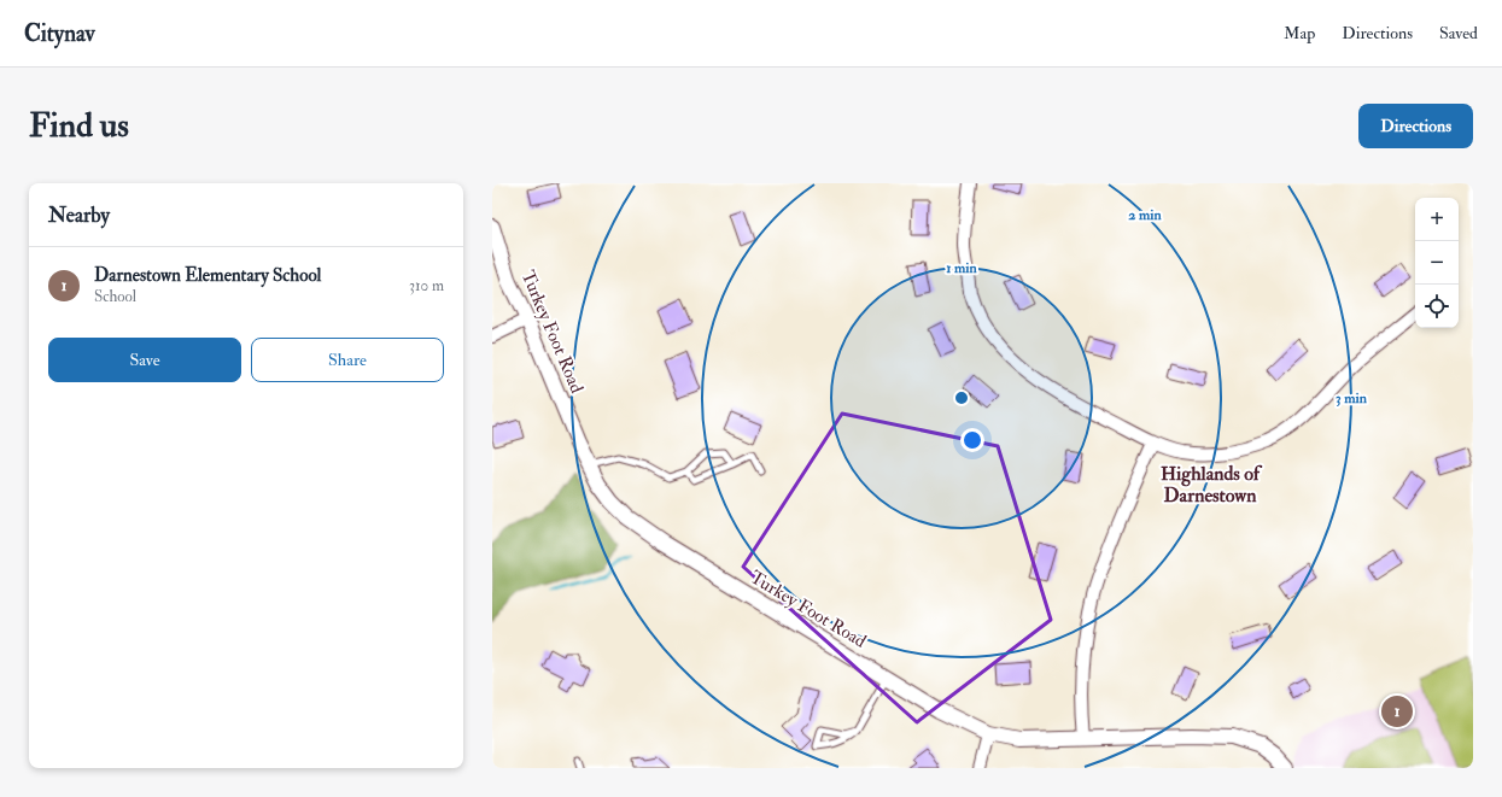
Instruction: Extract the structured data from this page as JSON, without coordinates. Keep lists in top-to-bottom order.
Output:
{
  "streets": {
    "street": ["Turkey Foot Road"]
  },
  "districts": ["Highlands of Darnestown"],
  "page": {
    "header": "Citynav",
    "nav": ["Map", "Directions", "Saved"],
    "buttons": [
      "Directions",
      ["Save", "Share"]
    ],
    "title": "Find us",
    "heading": "Nearby",
    "map_buttons": ["+", "−"],
    "list": [
      {
        "mark": "1",
        "name": "Darnestown Elementary School",
        "note": "School",
        "value": "310 m"
      }
    ],
    "pins": "1"
  },
  "rings": ["2 min", "1 min", "3 min"]
}
